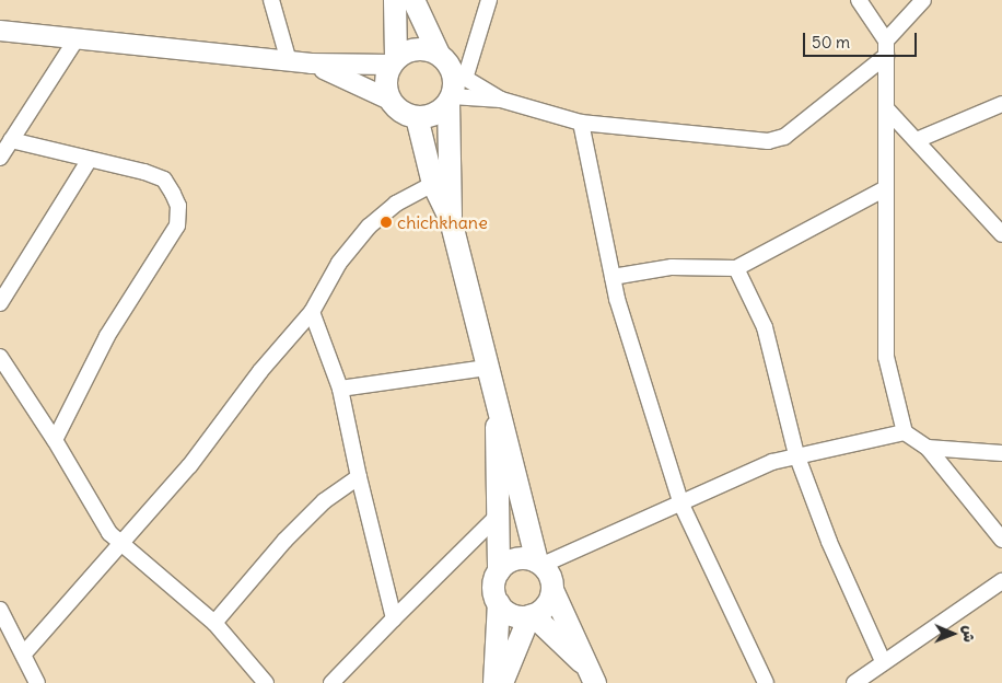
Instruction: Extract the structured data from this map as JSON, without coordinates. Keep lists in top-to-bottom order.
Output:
{
  "places": ["chichkhane"],
  "scale_bar": "50 m",
  "north": "right"
}
